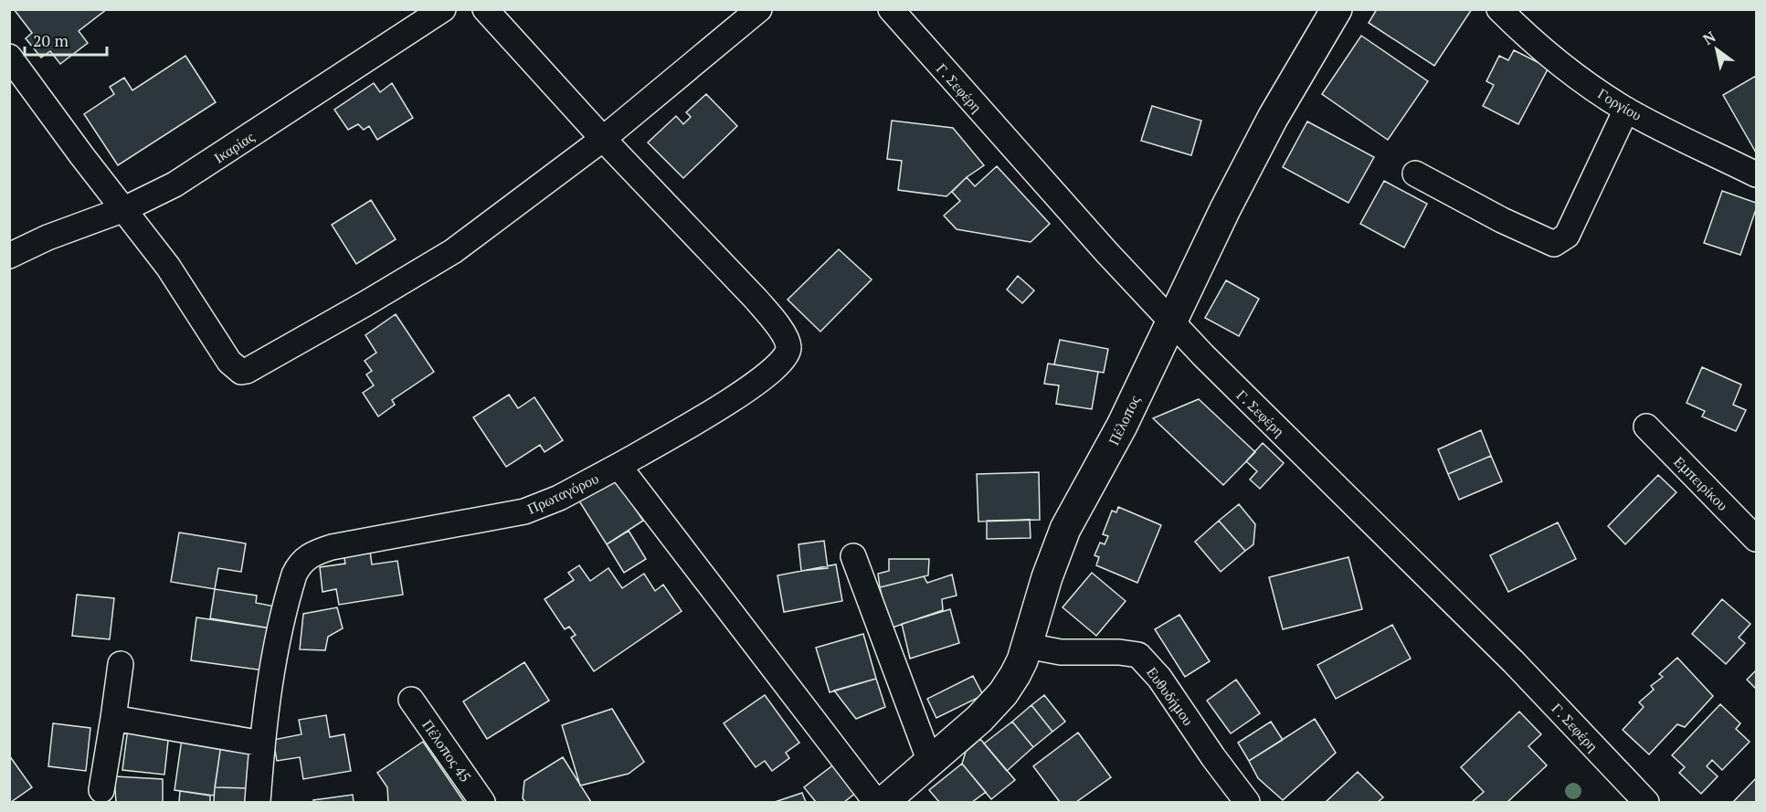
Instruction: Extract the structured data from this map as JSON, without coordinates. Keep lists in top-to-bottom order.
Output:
{
  "streets": {
    "street": [
      "Γ. Σεφέρη",
      "Γοργίου",
      "Ικαρίας",
      "Πέλοπος",
      "Εμπειρίκου",
      "Πρωταγόρου",
      "Ευθυδήμου",
      "Πέλοπος 45"
    ]
  },
  "crossings": [
    ["Γ. Σεφέρη", "Πέλοπος"],
    ["Πέλοπος", "Ευθυδήμου"]
  ],
  "scale_bar": "20 m",
  "north": "top left"
}
